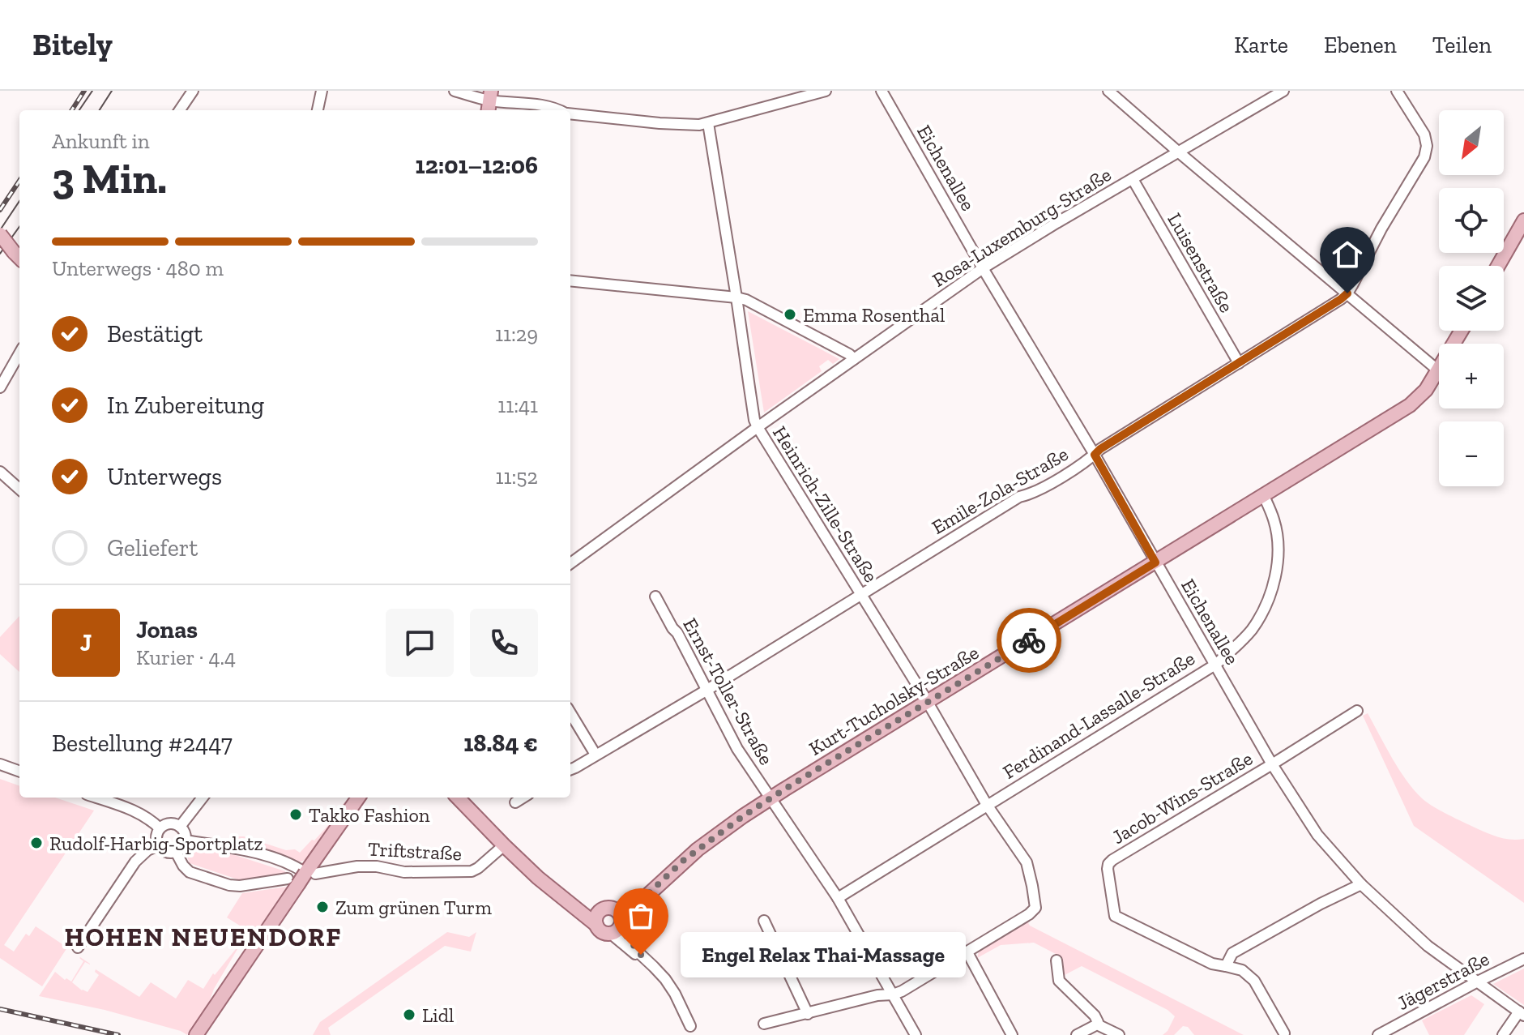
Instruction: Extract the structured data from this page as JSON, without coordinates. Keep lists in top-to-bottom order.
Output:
{
  "streets": {
    "main road": ["Kurt-Tucholsky-Straße"],
    "street": [
      "Eichenallee",
      "Rosa-Luxemburg-Straße",
      "Luisenstraße",
      "Emile-Zola-Straße",
      "Heinrich-Zille-Straße",
      "Ernst-Toller-Straße",
      "Ferdinand-Lassalle-Straße",
      "Jacob-Wins-Straße",
      "Triftstraße",
      "Jägerstraße"
    ]
  },
  "crossings": [
    ["Eichenallee", "Rosa-Luxemburg-Straße"],
    ["Eichenallee", "Emile-Zola-Straße"],
    ["Eichenallee", "Kurt-Tucholsky-Straße"],
    ["Eichenallee", "Ferdinand-Lassalle-Straße"],
    ["Eichenallee", "Jacob-Wins-Straße"],
    ["Eichenallee", "Jägerstraße"],
    ["Rosa-Luxemburg-Straße", "Luisenstraße"],
    ["Rosa-Luxemburg-Straße", "Heinrich-Zille-Straße"],
    ["Luisenstraße", "Emile-Zola-Straße"],
    ["Emile-Zola-Straße", "Heinrich-Zille-Straße"],
    ["Emile-Zola-Straße", "Ernst-Toller-Straße"],
    ["Heinrich-Zille-Straße", "Kurt-Tucholsky-Straße"],
    ["Heinrich-Zille-Straße", "Ferdinand-Lassalle-Straße"],
    ["Ernst-Toller-Straße", "Kurt-Tucholsky-Straße"],
    ["Ernst-Toller-Straße", "Ferdinand-Lassalle-Straße"],
    ["Kurt-Tucholsky-Straße", "Ferdinand-Lassalle-Straße"]
  ],
  "districts": ["HOHEN NEUENDORF"],
  "places": [
    "Emma Rosenthal",
    "Takko Fashion",
    "Rudolf-Harbig-Sportplatz",
    "Zum grünen Turm",
    "Engel Relax Thai-Massage",
    "Lidl"
  ],
  "north": "bottom left",
  "page": {
    "header": "Bitely",
    "nav": ["Karte", "Ebenen", "Teilen"],
    "map_buttons": ["+", "−"],
    "heading": ["3 Min.", "Ankunft in", "12:01–12:06"],
    "panel": [
      "Jonas",
      "Kurier · 4.4",
      "Bestellung #2447",
      "18.84 €"
    ],
    "bar": "Unterwegs · 480 m",
    "list": [
      ["Bestätigt", "11:29"],
      ["In Zubereitung", "11:41"],
      ["Unterwegs", "11:52"],
      "Geliefert"
    ],
    "round": "J",
    "bubble": "Engel Relax Thai-Massage"
  }
}
